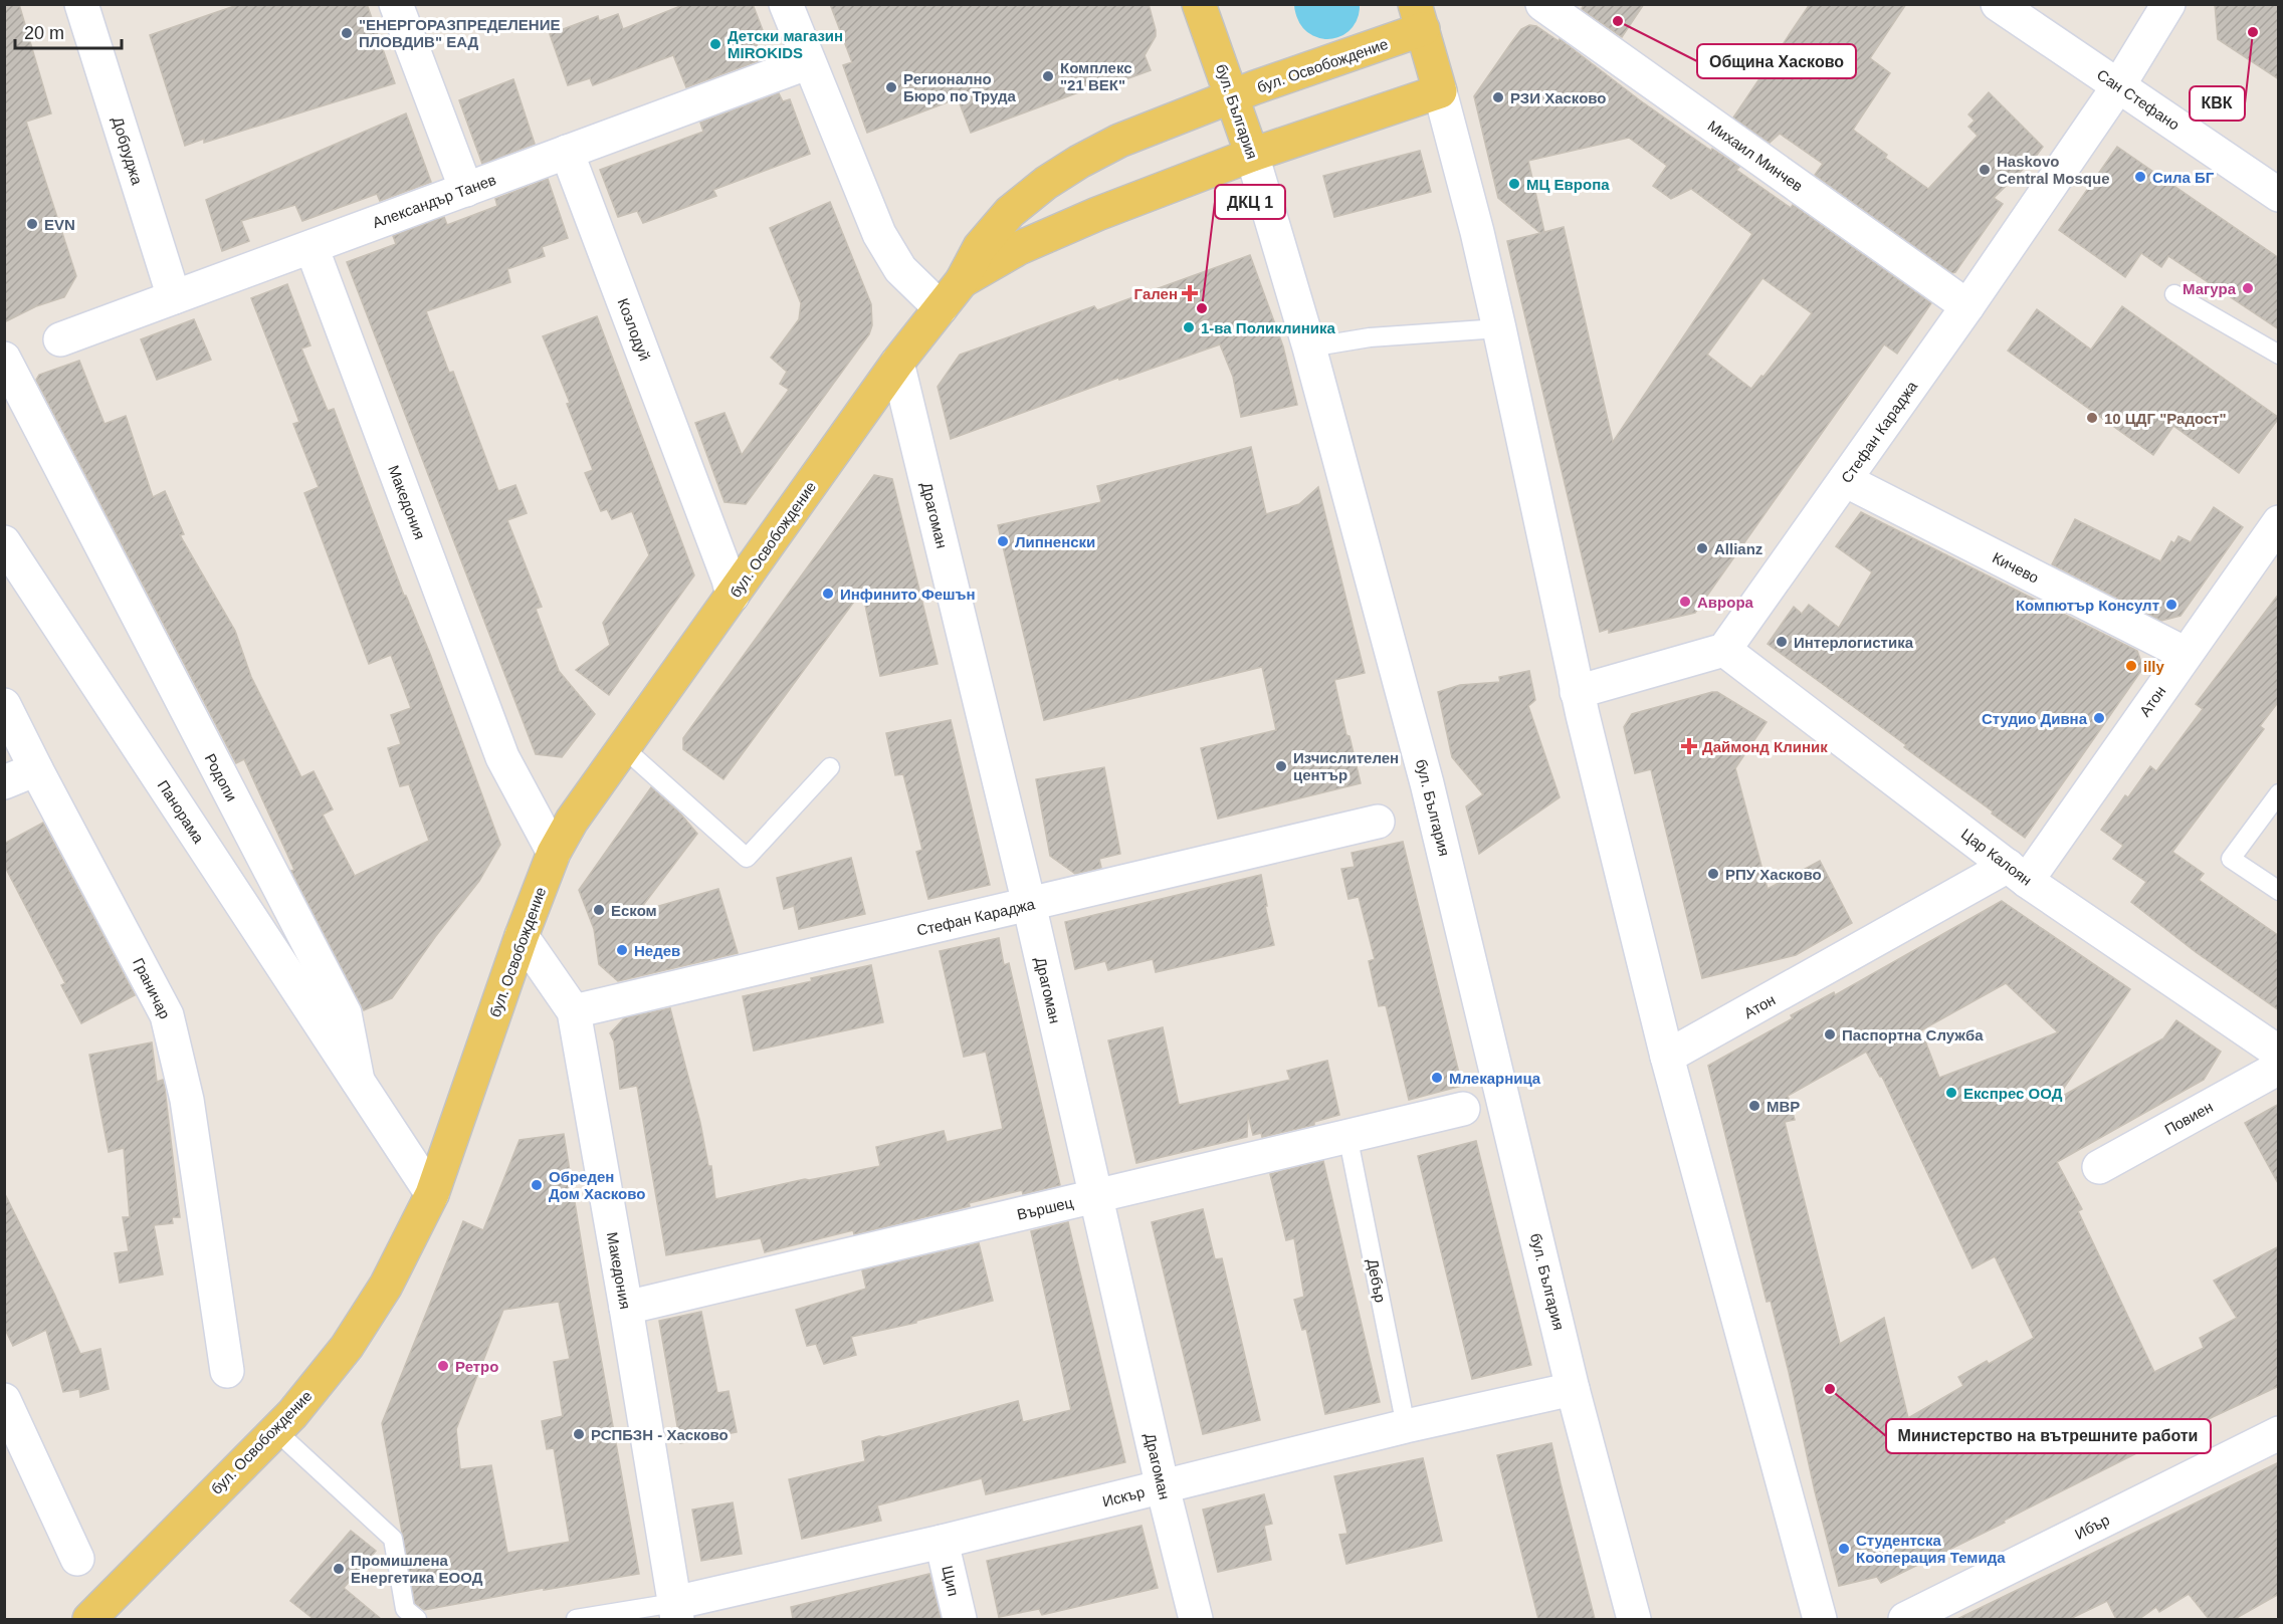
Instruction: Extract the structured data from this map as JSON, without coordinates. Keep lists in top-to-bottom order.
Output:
{
  "streets": {
    "main road": ["бул. Освобождение", "бул. България"],
    "street": [
      "Сан Стефано",
      "Добруджа",
      "Михаил Минчев",
      "Александър Танев",
      "Козлодуй",
      "Стефан Караджа",
      "Македония",
      "Драгоман",
      "Кичево",
      "Атон",
      "Родопи",
      "Панорама",
      "Цар Калоян",
      "Граничар",
      "Повиен",
      "Вършец",
      "Искър",
      "Ибър",
      "Щип"
    ],
    "lane": ["Дебър"]
  },
  "crossings": [
    ["бул. Освобождение", "бул. България"],
    ["бул. Освобождение", "Козлодуй"],
    ["бул. Освобождение", "Македония"],
    ["бул. Освобождение", "Драгоман"],
    ["бул. Освобождение", "Родопи"],
    ["Сан Стефано", "Стефан Караджа"],
    ["бул. България", "Искър"],
    ["Добруджа", "Александър Танев"],
    ["Михаил Минчев", "Стефан Караджа"],
    ["Александър Танев", "Козлодуй"],
    ["Александър Танев", "Македония"],
    ["Стефан Караджа", "Македония"],
    ["Стефан Караджа", "Драгоман"],
    ["Стефан Караджа", "Кичево"],
    ["Стефан Караджа", "Цар Калоян"],
    ["Македония", "Вършец"],
    ["Македония", "Искър"],
    ["Драгоман", "Вършец"],
    ["Драгоман", "Искър"],
    ["Кичево", "Атон"],
    ["Атон", "Цар Калоян"],
    ["Родопи", "Панорама"],
    ["Вършец", "Дебър"],
    ["Дебър", "Искър"],
    ["Искър", "Щип"]
  ],
  "places": {
    "other": [
      "Община Хасково",
      "КВК",
      "\"ЕНЕРГОРАЗПРЕДЕЛЕНИЕ ПЛОВДИВ\" ЕАД",
      "Детски магазин MIROKIDS",
      "Комплекс \"21 ВЕК\"",
      "Регионално Бюро по Труда",
      "РЗИ Хасково",
      "Haskovo Central Mosque",
      "Cилa БГ",
      "МЦ Европа",
      "EVN",
      "Магура",
      "ДКЦ 1",
      "1-ва Поликлиника",
      "10 ЦДГ \"Радост\"",
      "Липненски",
      "Allianz",
      "Инфинито Фешън",
      "Аврора",
      "Компютър Консулт",
      "Интерлогистика",
      "illy",
      "Студио Дивна",
      "Изчислителен център",
      "РПУ Хасково",
      "Еском",
      "Недев",
      "Паспортна Служба",
      "Млекарница",
      "Експрес ООД",
      "МВР",
      "Обреден Дом Хасково",
      "Ретро",
      "Министерство на вътрешните работи",
      "РСПБЗН - Хасково",
      "Студентска Кооперация Темида",
      "Промишлена Енергетика ЕООД"
    ],
    "health": ["Гален", "Даймонд Клиник"]
  },
  "scale_bar": "20 m"
}
